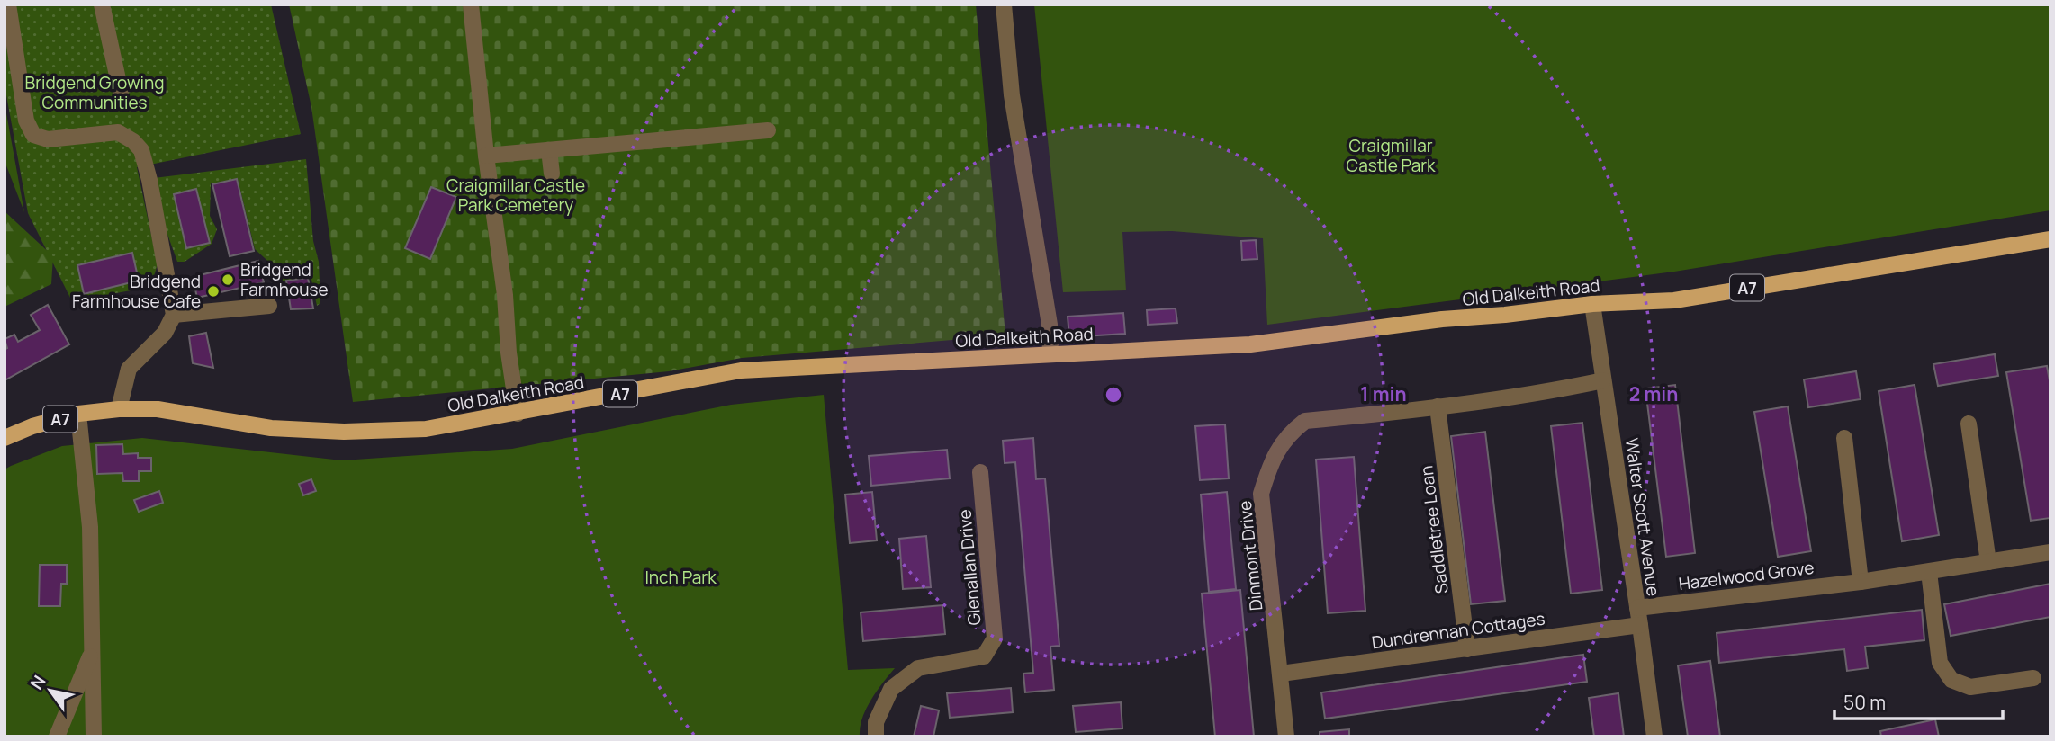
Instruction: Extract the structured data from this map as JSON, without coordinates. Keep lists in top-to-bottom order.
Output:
{
  "streets": {
    "main road": ["A7", "Old Dalkeith Road"],
    "street": [
      "Walter Scott Avenue",
      "Saddletree Loan",
      "Dinmont Drive",
      "Glenallan Drive",
      "Hazelwood Grove",
      "Dundrennan Cottages"
    ]
  },
  "crossings": [
    ["Old Dalkeith Road", "Walter Scott Avenue"],
    ["Walter Scott Avenue", "Dinmont Drive"],
    ["Walter Scott Avenue", "Hazelwood Grove"],
    ["Walter Scott Avenue", "Dundrennan Cottages"],
    ["Saddletree Loan", "Dinmont Drive"],
    ["Saddletree Loan", "Dundrennan Cottages"],
    ["Dinmont Drive", "Dundrennan Cottages"]
  ],
  "parks": [
    "Bridgend Growing Communities",
    "Craigmillar Castle Park",
    "Craigmillar Castle Park Cemetery",
    "Inch Park"
  ],
  "places": ["Bridgend Farmhouse", "Bridgend Farmhouse Cafe"],
  "scale_bar": "50 m",
  "north": "top left",
  "rings": ["1 min", "2 min"]
}
